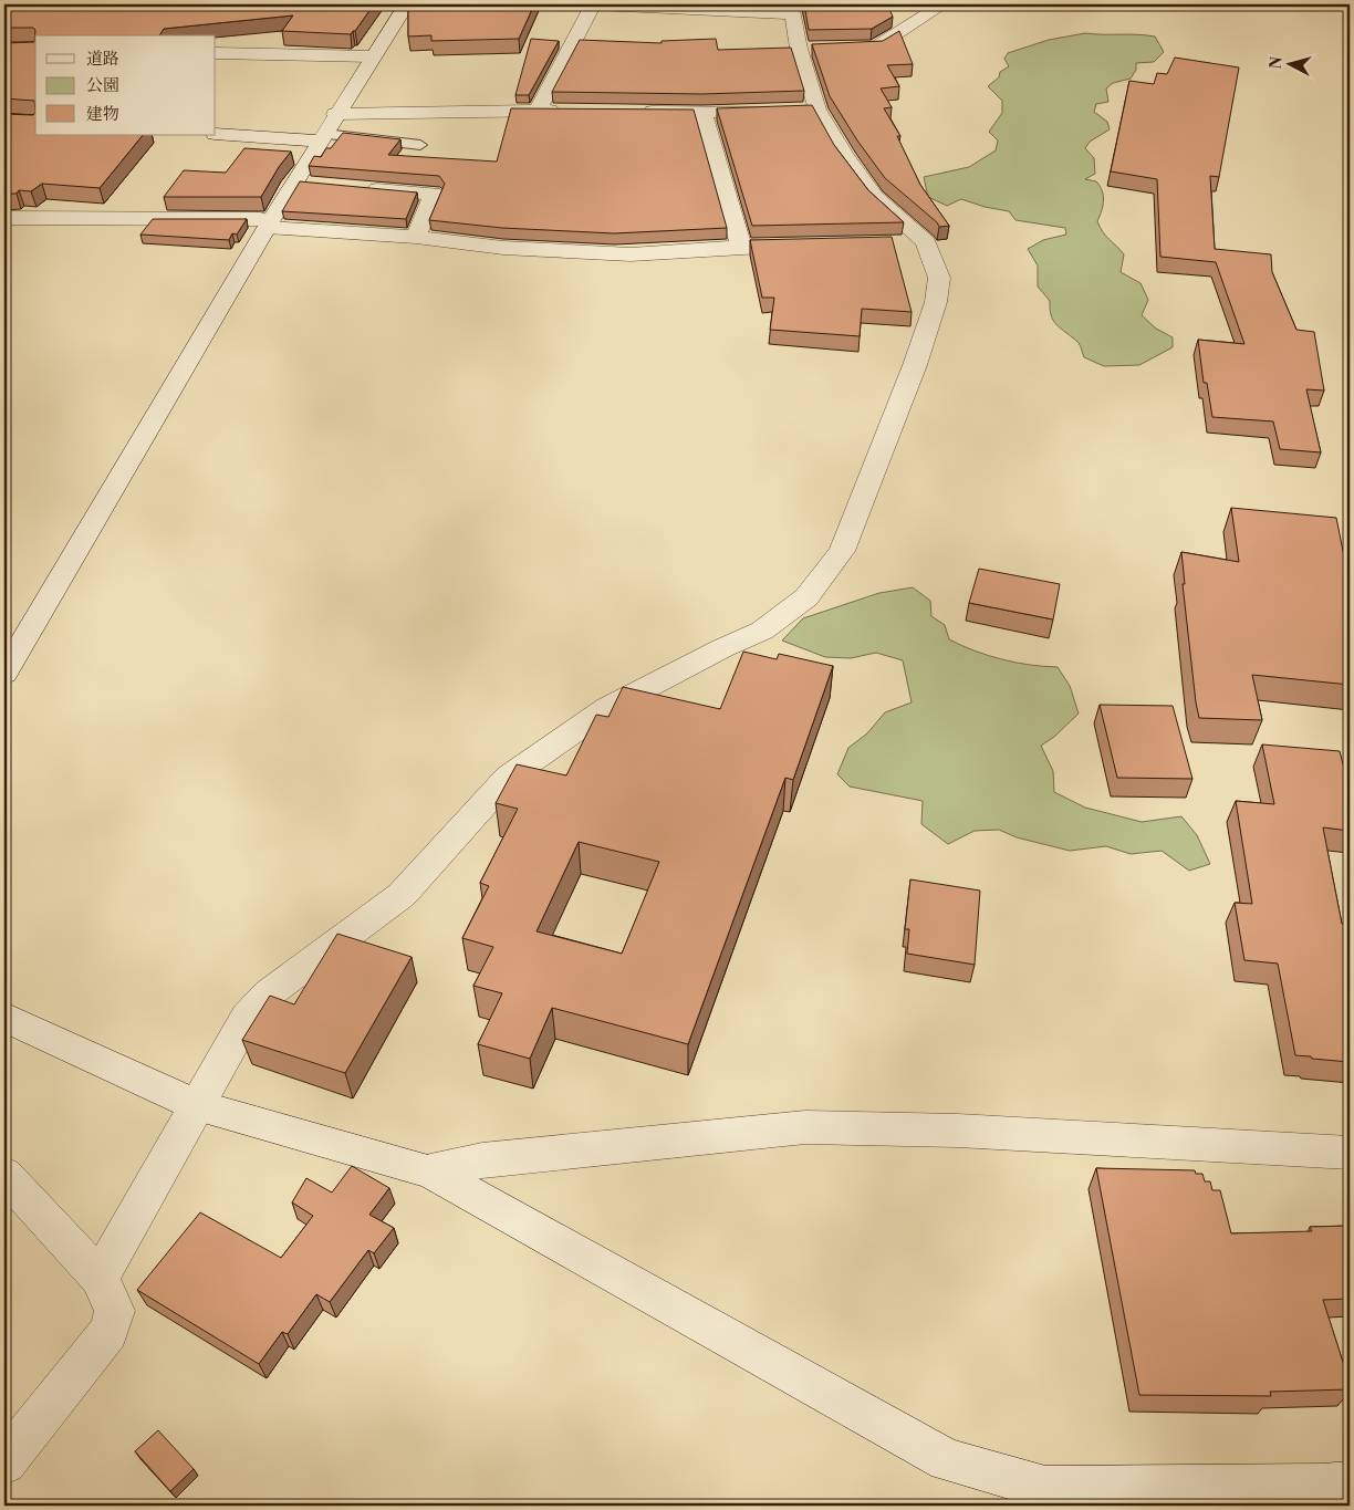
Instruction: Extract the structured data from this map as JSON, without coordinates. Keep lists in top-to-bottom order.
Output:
{
  "legend": ["道路", "公園", "建物"],
  "north": "left"
}
